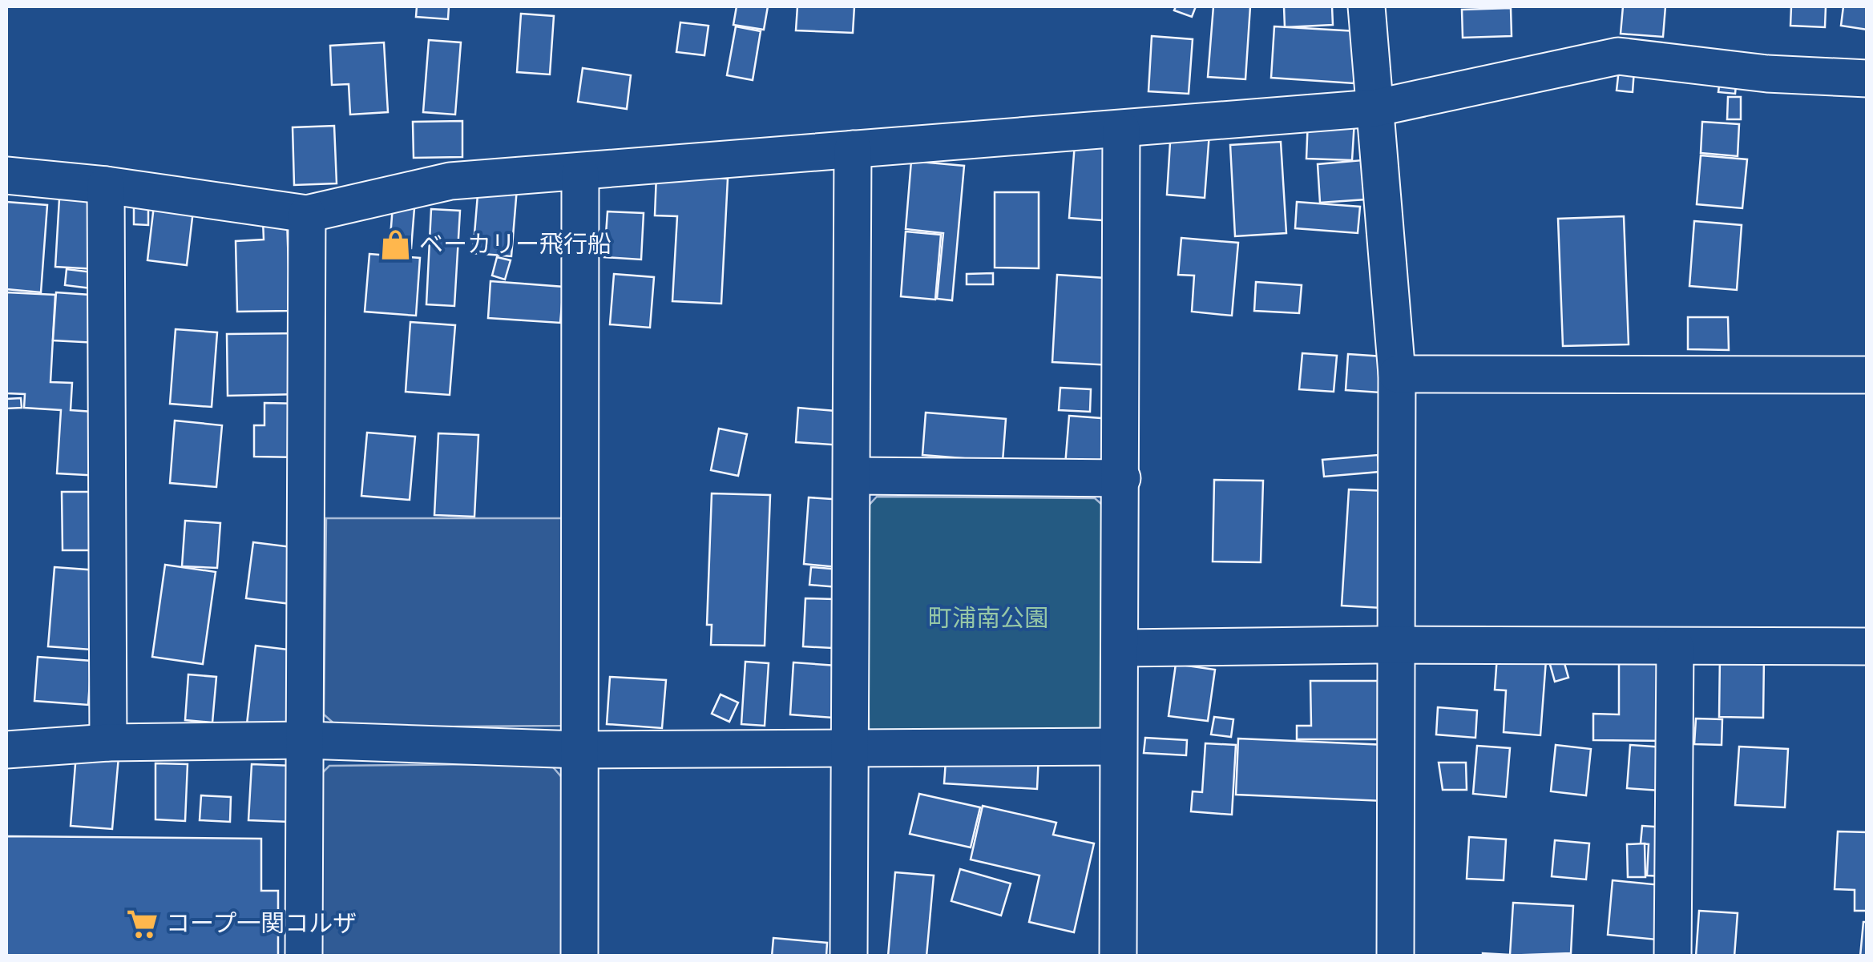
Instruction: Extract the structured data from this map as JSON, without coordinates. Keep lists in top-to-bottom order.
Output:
{
  "parks": ["町浦南公園"],
  "places": {
    "shop": ["ベーカリー飛行船"],
    "supermarket": ["コープ一関コルザ"]
  }
}
